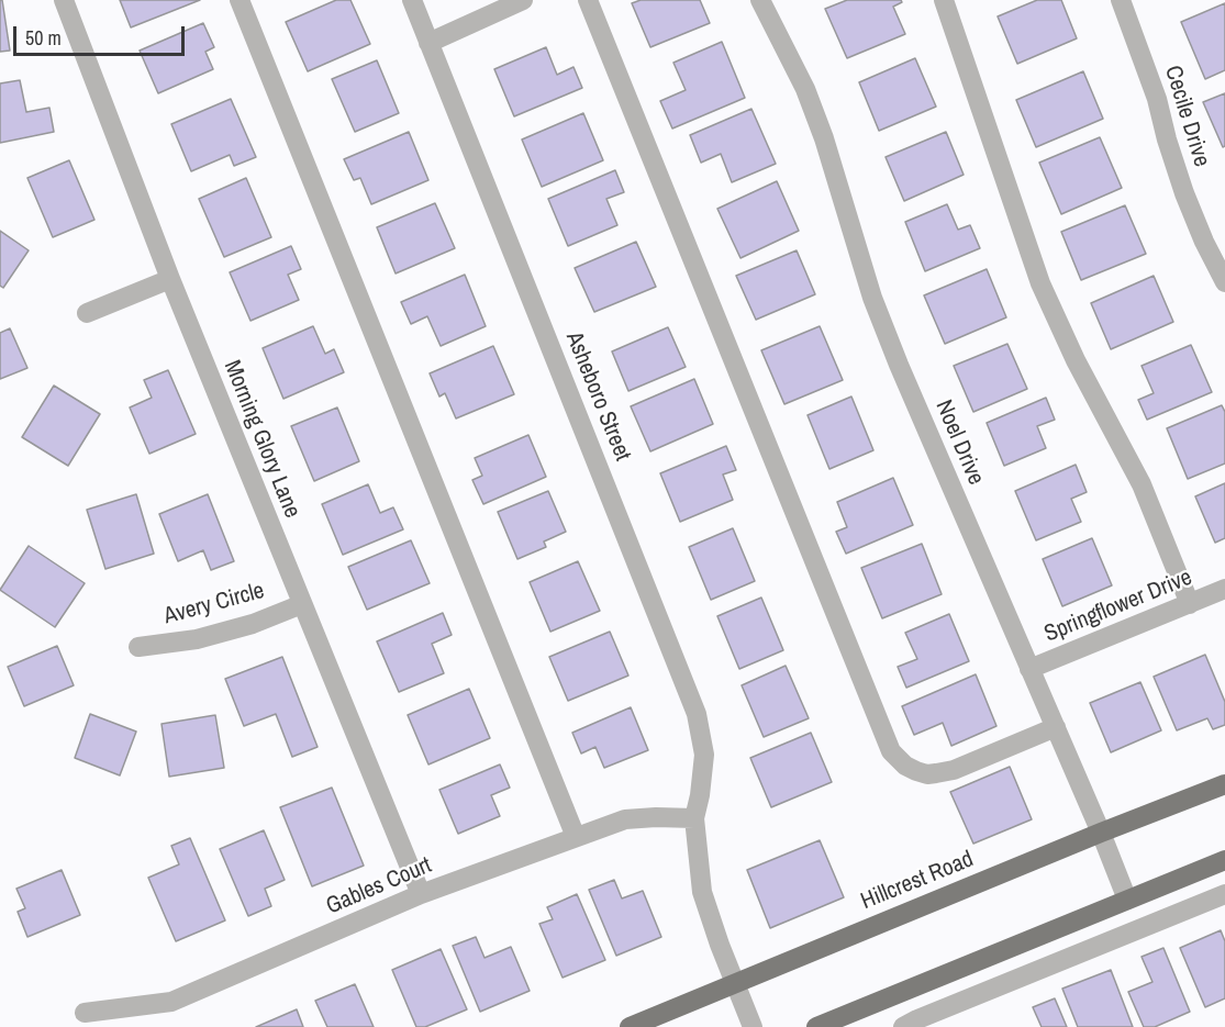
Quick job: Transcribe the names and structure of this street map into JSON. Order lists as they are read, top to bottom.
{
  "streets": {
    "main road": ["Hillcrest Road"],
    "street": [
      "Cecile Drive",
      "Asheboro Street",
      "Morning Glory Lane",
      "Noel Drive",
      "Avery Circle",
      "Springflower Drive",
      "Gables Court"
    ]
  },
  "crossings": [
    ["Asheboro Street", "Hillcrest Road"],
    ["Asheboro Street", "Gables Court"],
    ["Morning Glory Lane", "Avery Circle"],
    ["Morning Glory Lane", "Gables Court"],
    ["Noel Drive", "Springflower Drive"],
    ["Noel Drive", "Hillcrest Road"]
  ],
  "scale_bar": "50 m"
}
